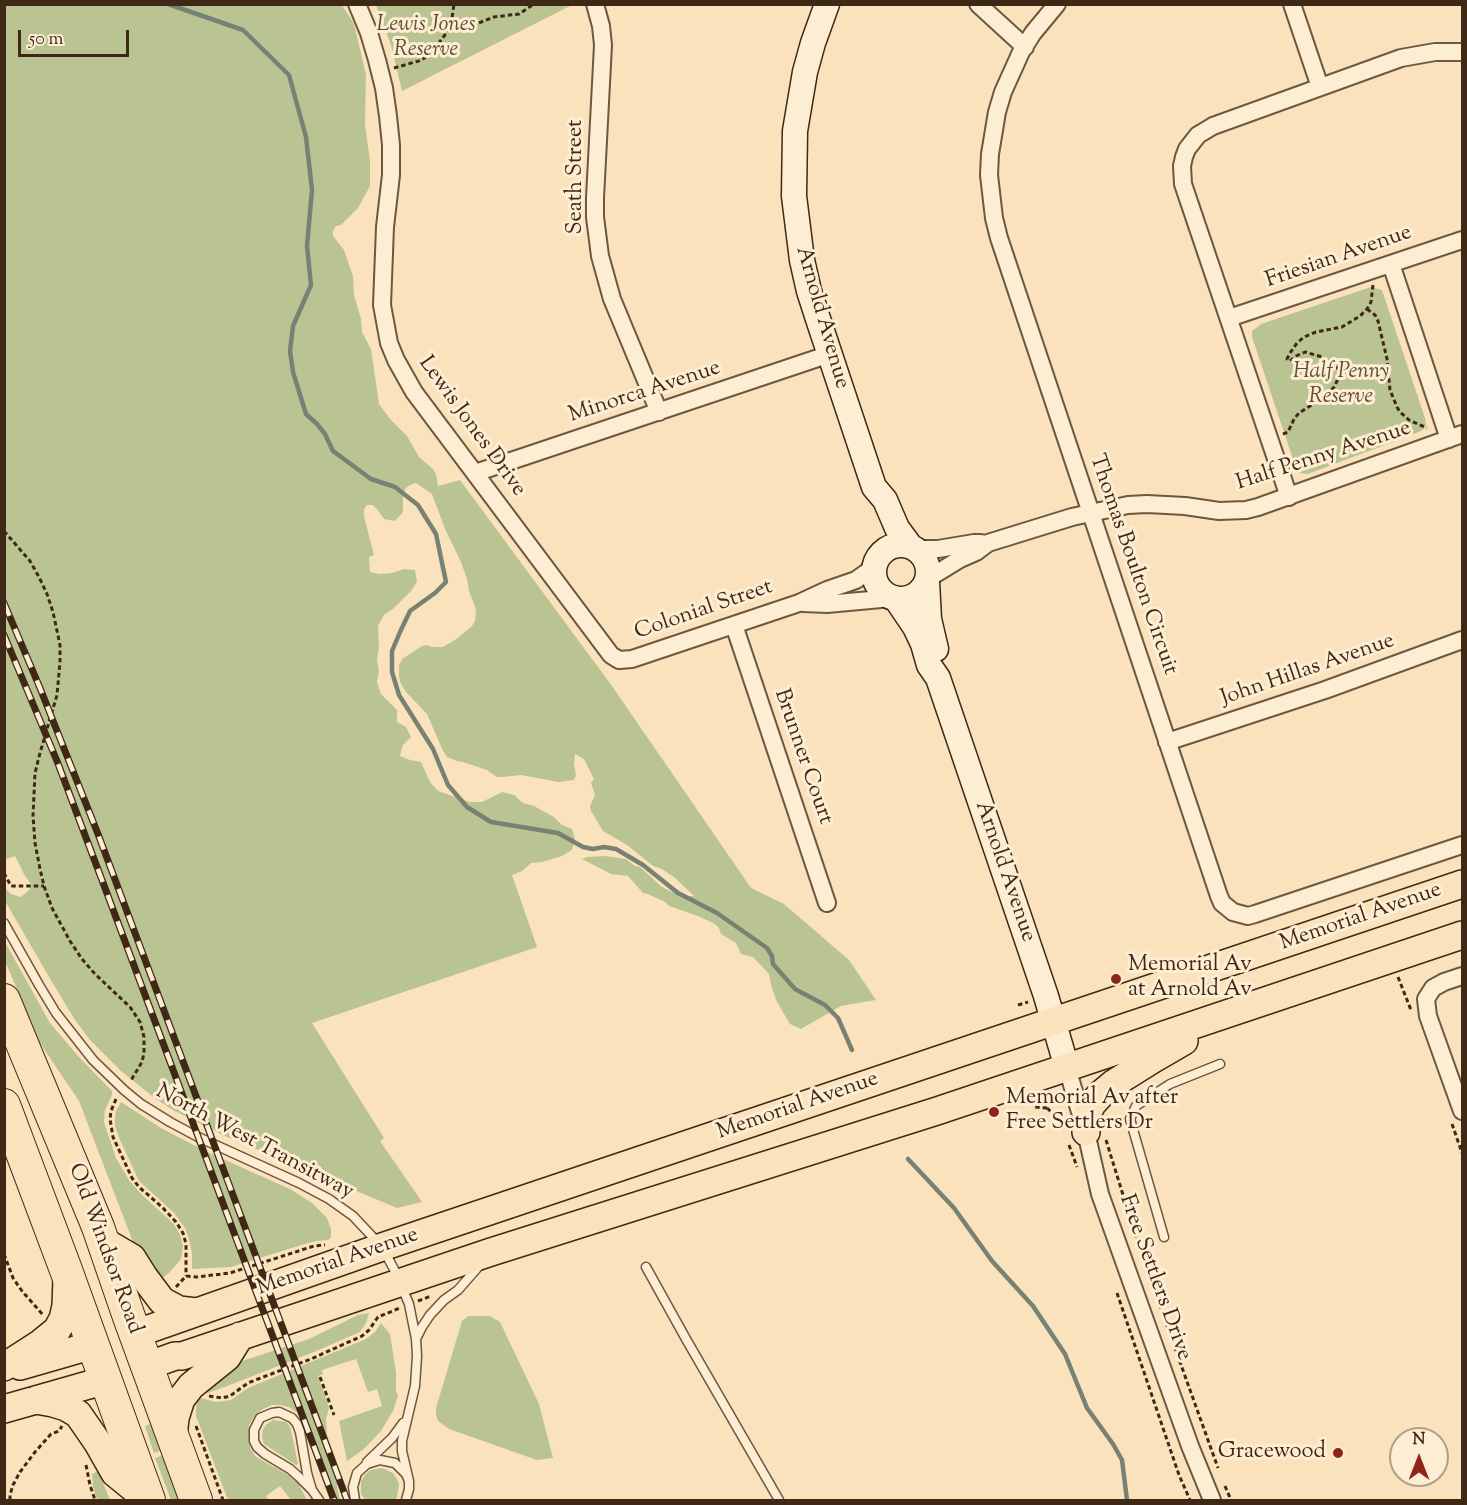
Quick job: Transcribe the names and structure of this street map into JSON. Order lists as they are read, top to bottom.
{
  "streets": {
    "highway": ["Old Windsor Road"],
    "main road": ["Memorial Avenue"],
    "street": [
      "Seath Street",
      "Friesian Avenue",
      "Arnold Avenue",
      "Minorca Avenue",
      "Lewis Jones Drive",
      "Half Penny Avenue",
      "Thomas Boulton Circuit",
      "Colonial Street",
      "John Hillas Avenue",
      "Brunner Court",
      "Free Settlers Drive"
    ],
    "lane": ["North West Transitway"]
  },
  "crossings": [
    ["Seath Street", "Minorca Avenue"],
    ["Arnold Avenue", "Minorca Avenue"],
    ["Arnold Avenue", "Half Penny Avenue"],
    ["Arnold Avenue", "Colonial Street"],
    ["Arnold Avenue", "Memorial Avenue"],
    ["Arnold Avenue", "Free Settlers Drive"],
    ["Minorca Avenue", "Lewis Jones Drive"],
    ["Lewis Jones Drive", "Colonial Street"],
    ["Half Penny Avenue", "Thomas Boulton Circuit"],
    ["Half Penny Avenue", "Colonial Street"],
    ["Thomas Boulton Circuit", "John Hillas Avenue"],
    ["Colonial Street", "Brunner Court"],
    ["Memorial Avenue", "North West Transitway"],
    ["Memorial Avenue", "Old Windsor Road"],
    ["Memorial Avenue", "Free Settlers Drive"]
  ],
  "parks": ["Lewis Jones Reserve", "Half Penny Reserve"],
  "places": ["Memorial Av at Arnold Av", "Memorial Av after Free Settlers Dr", "Gracewood"],
  "scale_bar": "50 m",
  "north": "top"
}
